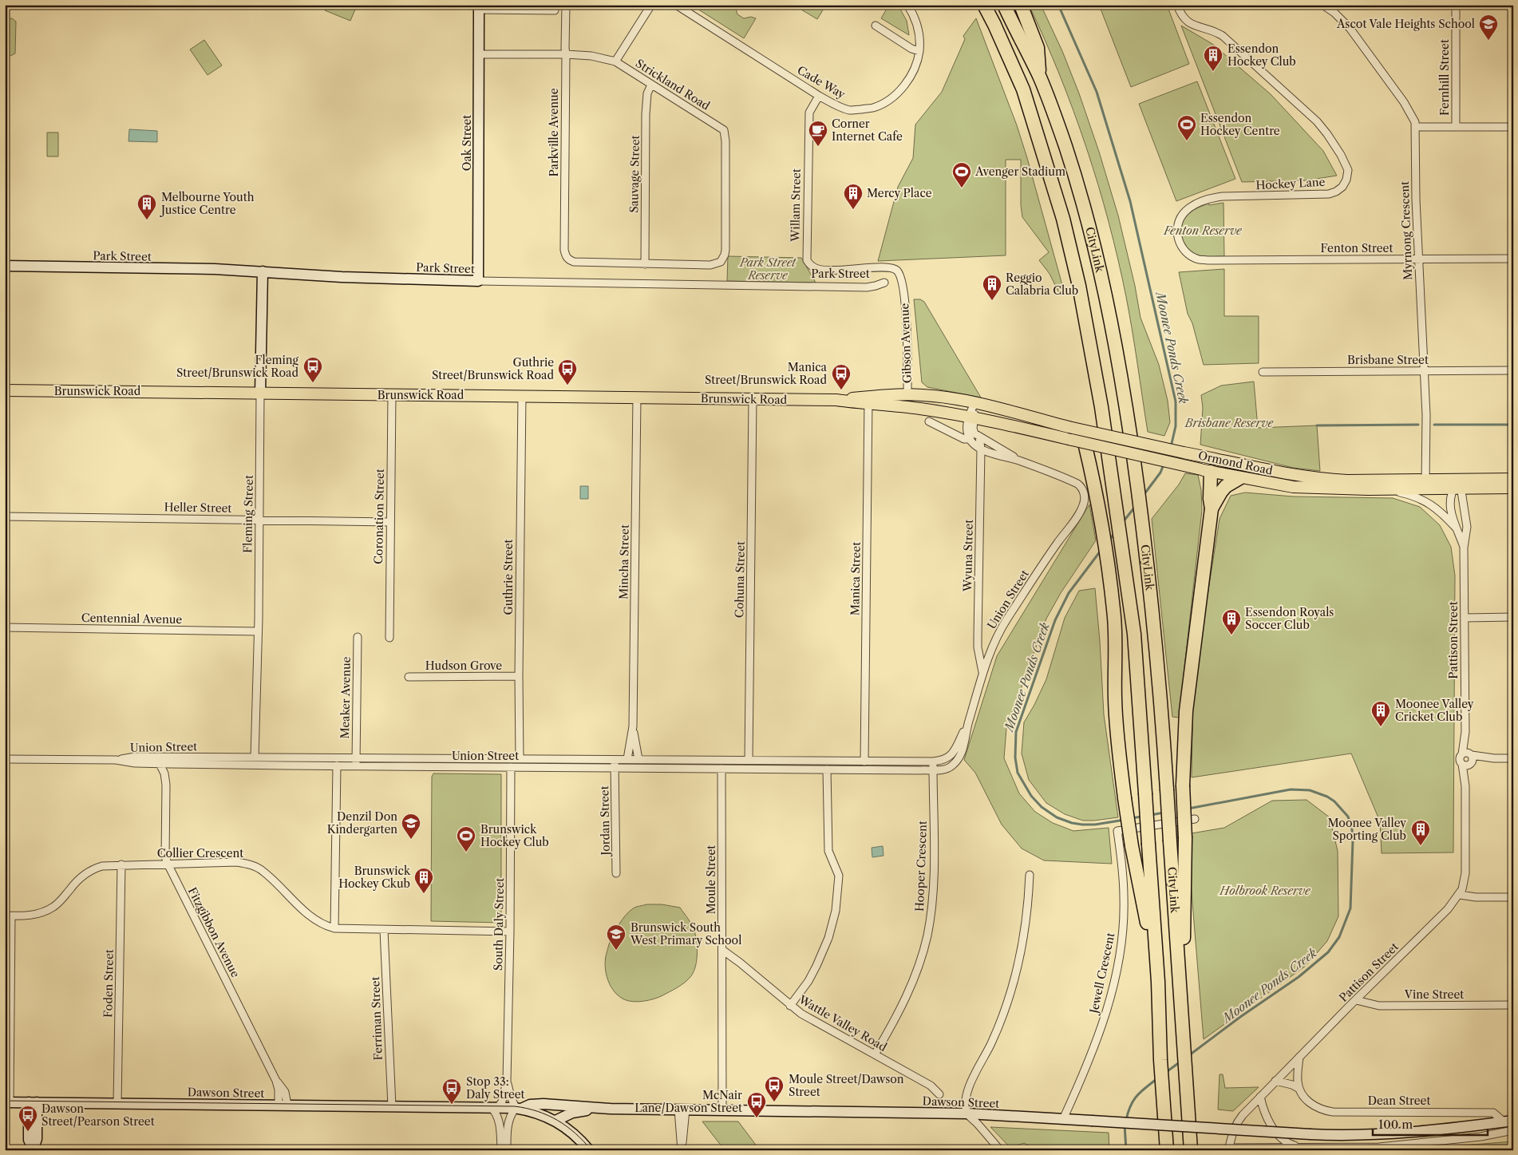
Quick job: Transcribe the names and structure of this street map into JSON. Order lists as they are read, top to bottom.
{
  "streets": {
    "highway": ["CityLink"],
    "main road": ["Gibson Avenue", "Brunswick Road", "Ormond Road"],
    "street": [
      "Fernhill Street",
      "Cade Way",
      "Strickland Road",
      "Parkville Avenue",
      "Oak Street",
      "Sauvage Street",
      "Hockey Lane",
      "Willam Street",
      "Myrnong Crescent",
      "Fenton Street",
      "Park Street",
      "Brisbane Street",
      "Heller Street",
      "Fleming Street",
      "Coronation Street",
      "Wyuna Street",
      "Mincha Street",
      "Guthrie Street",
      "Manica Street",
      "Cohuna Street",
      "Union Street",
      "Centennial Avenue",
      "Pattison Street",
      "Hudson Grove",
      "Meaker Avenue",
      "Jordan Street",
      "Collier Crescent",
      "Hooper Crescent",
      "Moule Street",
      "South Daly Street",
      "Fitzgibbon Avenue",
      "Jewell Crescent",
      "Foden Street",
      "Vine Street",
      "Ferriman Street",
      "Wattle Valley Road",
      "Dawson Street",
      "Dean Street"
    ]
  },
  "crossings": [
    ["Cade Way", "Willam Street"],
    ["Strickland Road", "Parkville Avenue"],
    ["Strickland Road", "Oak Street"],
    ["Strickland Road", "Sauvage Street"],
    ["Parkville Avenue", "Sauvage Street"],
    ["Oak Street", "Park Street"],
    ["Hockey Lane", "Fenton Street"],
    ["Willam Street", "Gibson Avenue"],
    ["Myrnong Crescent", "Fenton Street"],
    ["Myrnong Crescent", "Brisbane Street"],
    ["Myrnong Crescent", "Ormond Road"],
    ["Park Street", "Fleming Street"],
    ["Gibson Avenue", "Brunswick Road"],
    ["Brunswick Road", "Ormond Road"],
    ["Brunswick Road", "Fleming Street"],
    ["Brunswick Road", "Coronation Street"],
    ["Brunswick Road", "Mincha Street"],
    ["Brunswick Road", "Guthrie Street"],
    ["Brunswick Road", "Manica Street"],
    ["Brunswick Road", "Cohuna Street"],
    ["Ormond Road", "Pattison Street"],
    ["Heller Street", "Fleming Street"],
    ["Heller Street", "Coronation Street"],
    ["Fleming Street", "Union Street"],
    ["Fleming Street", "Centennial Avenue"],
    ["Wyuna Street", "Union Street"],
    ["Mincha Street", "Union Street"],
    ["Guthrie Street", "Union Street"],
    ["Guthrie Street", "Hudson Grove"],
    ["Manica Street", "Union Street"],
    ["Cohuna Street", "Union Street"],
    ["Union Street", "Meaker Avenue"],
    ["Union Street", "Jordan Street"],
    ["Union Street", "Hooper Crescent"],
    ["Union Street", "Moule Street"],
    ["Union Street", "South Daly Street"],
    ["Union Street", "Fitzgibbon Avenue"],
    ["Pattison Street", "Vine Street"],
    ["Collier Crescent", "South Daly Street"],
    ["Collier Crescent", "Fitzgibbon Avenue"],
    ["Collier Crescent", "Foden Street"],
    ["Collier Crescent", "Ferriman Street"],
    ["Hooper Crescent", "Wattle Valley Road"],
    ["Moule Street", "Wattle Valley Road"],
    ["Moule Street", "Dawson Street"],
    ["South Daly Street", "Dawson Street"],
    ["Fitzgibbon Avenue", "Dawson Street"],
    ["Jewell Crescent", "Dawson Street"],
    ["Foden Street", "Dawson Street"],
    ["Ferriman Street", "Dawson Street"],
    ["Dawson Street", "Dean Street"]
  ],
  "water": ["Moonee Ponds Creek"],
  "parks": [
    "Fenton Reserve",
    "Park Street Reserve",
    "Brisbane Reserve",
    "Holbrook Reserve"
  ],
  "places": {
    "school or university": ["Ascot Vale Heights School", "Denzil Don Kindergarten", "Brunswick South West Primary School"],
    "building": [
      "Essendon Hockey Club",
      "Mercy Place",
      "Melbourne Youth Justice Centre",
      "Reggio Calabria Club",
      "Essendon Royals Soccer Club",
      "Moonee Valley Cricket Club",
      "Moonee Valley Sporting Club",
      "Brunswick Hockey Ckub"
    ],
    "sports": ["Essendon Hockey Centre", "Avenger Stadium", "Brunswick Hockey Club"],
    "cafe": ["Corner Internet Cafe"],
    "bus stop": [
      "Fleming Street/Brunswick Road",
      "Guthrie Street/Brunswick Road",
      "Manica Street/Brunswick Road",
      "Moule Street/Dawson Street",
      "Stop 33: Daly Street",
      "McNair Lane/Dawson Street",
      "Dawson Street/Pearson Street"
    ]
  },
  "scale_bar": "100 m"
}
